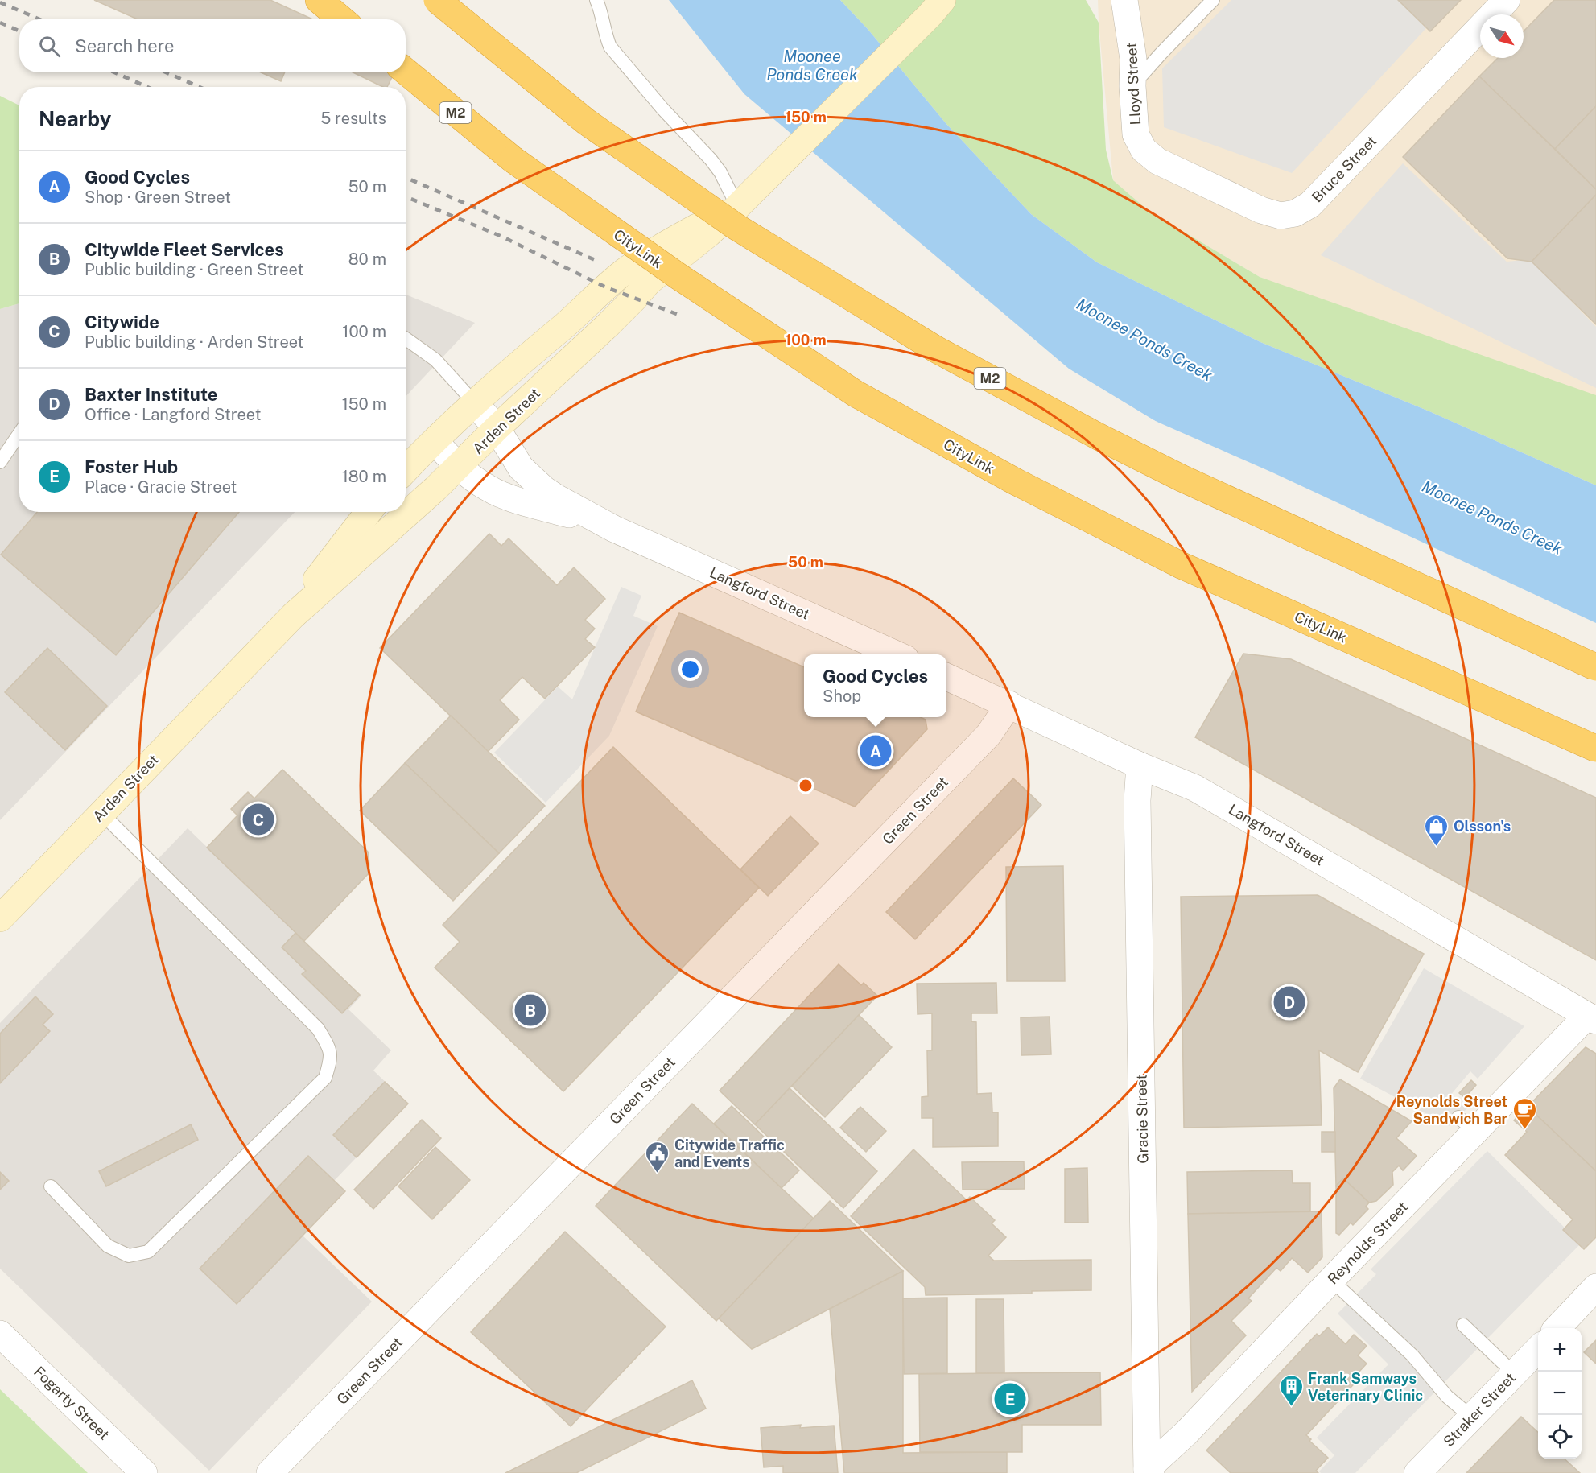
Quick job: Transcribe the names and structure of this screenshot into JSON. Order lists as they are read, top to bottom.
{
  "streets": {
    "highway": ["M2", "CityLink"],
    "street": [
      "Lloyd Street",
      "Bruce Street",
      "Arden Street",
      "Langford Street",
      "Green Street",
      "Gracie Street",
      "Reynolds Street",
      "Fogarty Street",
      "Straker Street"
    ]
  },
  "crossings": [
    ["Lloyd Street", "Bruce Street"],
    ["Arden Street", "Langford Street"],
    ["Langford Street", "Green Street"],
    ["Langford Street", "Gracie Street"],
    ["Langford Street", "Reynolds Street"],
    ["Gracie Street", "Reynolds Street"]
  ],
  "water": ["Moonee Ponds Creek"],
  "places": {
    "shop": ["Olsson's"],
    "cafe": ["Reynolds Street Sandwich Bar"],
    "public building": ["Citywide Traffic and Events"],
    "building": ["Frank Samways Veterinary Clinic"]
  },
  "north": "bottom right",
  "page": {
    "search": "Search here",
    "heading": ["Nearby", "5 results"],
    "list": [
      {
        "mark": "A",
        "name": "Good Cycles",
        "note": "Shop · Green Street",
        "value": "50 m"
      },
      {
        "mark": "B",
        "name": "Citywide Fleet Services",
        "note": "Public building · Green Street",
        "value": "80 m"
      },
      {
        "mark": "C",
        "name": "Citywide",
        "note": "Public building · Arden Street",
        "value": "100 m"
      },
      {
        "mark": "D",
        "name": "Baxter Institute",
        "note": "Office · Langford Street",
        "value": "150 m"
      },
      {
        "mark": "E",
        "name": "Foster Hub",
        "note": "Place · Gracie Street",
        "value": "180 m"
      }
    ],
    "popup": ["Good Cycles", "Shop"],
    "pins": [
      "A",
      "C",
      "D",
      "B",
      "E"
    ],
    "map_buttons": ["+", "−"]
  },
  "rings": ["150 m", "100 m", "50 m"]
}
